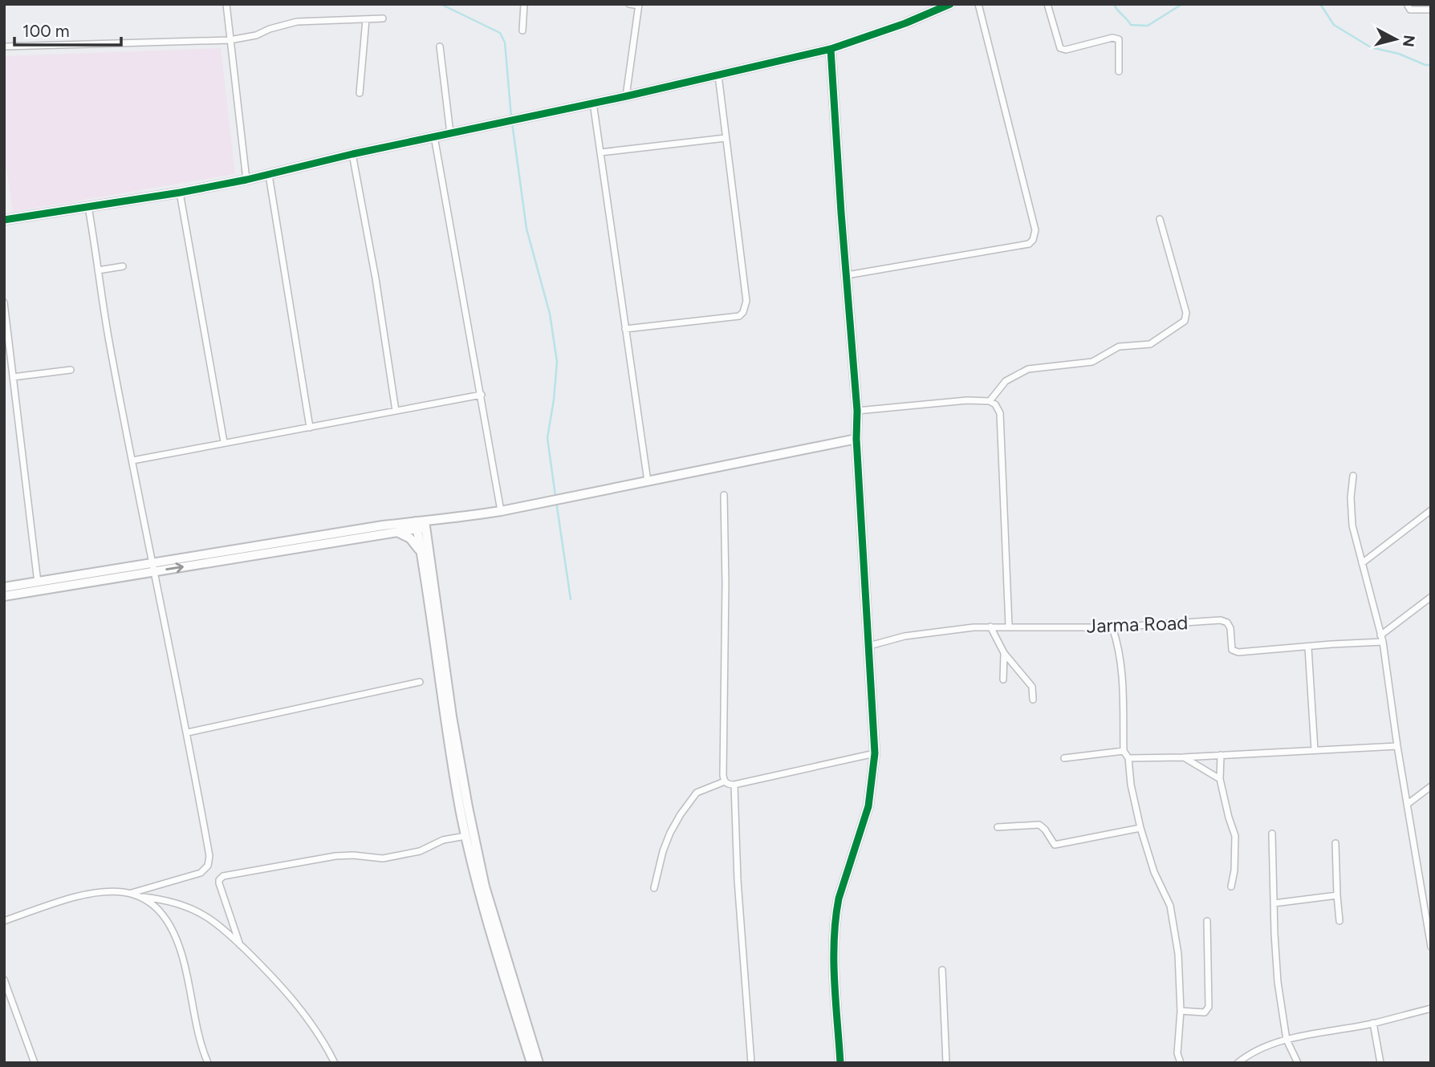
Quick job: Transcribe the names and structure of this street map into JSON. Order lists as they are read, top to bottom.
{
  "streets": {
    "street": ["Jarma Road"]
  },
  "scale_bar": "100 m",
  "north": "right"
}
